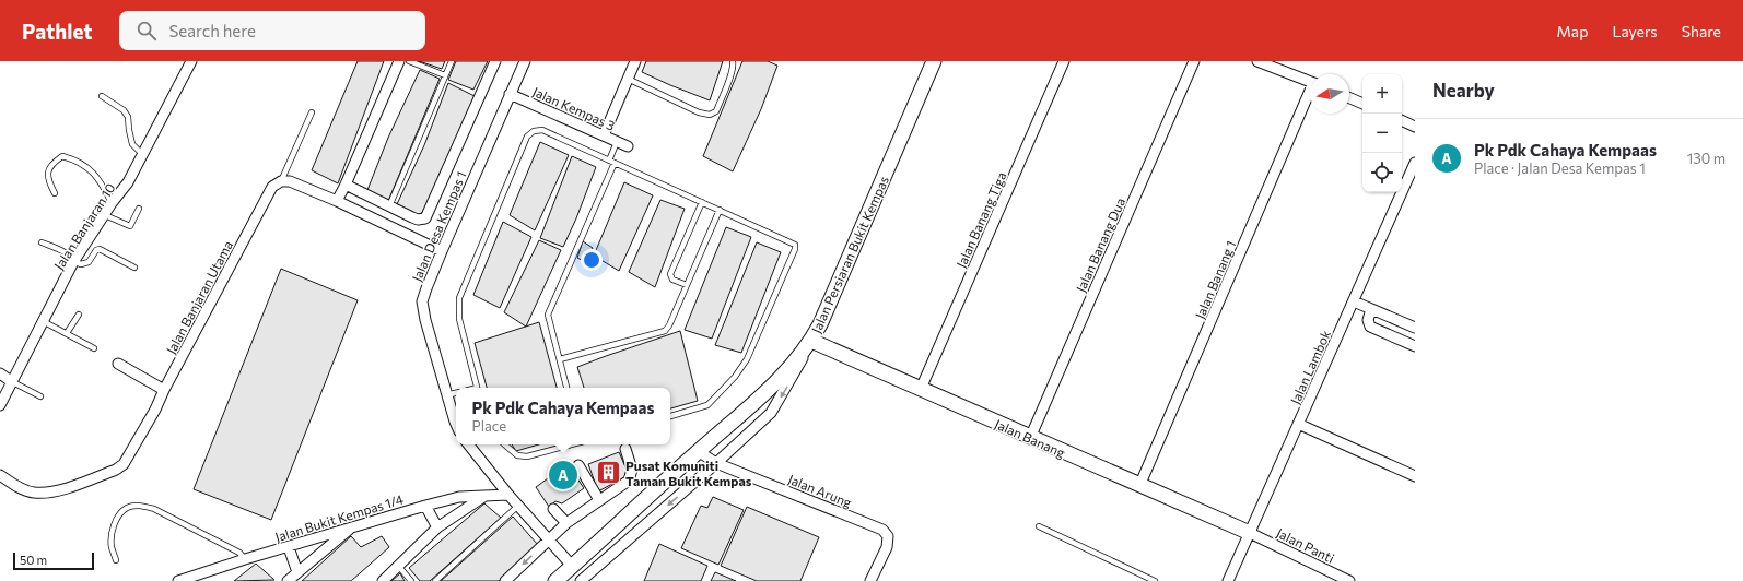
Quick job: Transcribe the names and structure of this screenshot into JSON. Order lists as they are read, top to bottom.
{
  "streets": {
    "street": [
      "Jalan Kempas 3",
      "Jalan Banang Tiga",
      "Jalan Banjaran 10",
      "Jalan Desa Kempas 1",
      "Jalan Banang Dua",
      "Jalan Persiaran Bukit Kempas",
      "Jalan Banang 1",
      "Jalan Banjaran Utama",
      "Jalan Lambok",
      "Jalan Banang",
      "Jalan Arung",
      "Jalan Bukit Kempas 1/4",
      "Jalan Panti"
    ]
  },
  "crossings": [
    ["Jalan Kempas 3", "Jalan Desa Kempas 1"],
    ["Jalan Banang Tiga", "Jalan Banang"],
    ["Jalan Banang Dua", "Jalan Banang"],
    ["Jalan Persiaran Bukit Kempas", "Jalan Banang"],
    ["Jalan Persiaran Bukit Kempas", "Jalan Arung"],
    ["Jalan Banang 1", "Jalan Banang"],
    ["Jalan Lambok", "Jalan Banang"],
    ["Jalan Lambok", "Jalan Panti"],
    ["Jalan Banang", "Jalan Panti"]
  ],
  "places": {
    "building": ["Pusat Komuniti Taman Bukit Kempas"]
  },
  "scale_bar": "50 m",
  "north": "left",
  "page": {
    "header": "Pathlet",
    "search": "Search here",
    "nav": ["Map", "Layers", "Share"],
    "heading": "Nearby",
    "map_buttons": ["+", "−"],
    "list": [
      {
        "mark": "A",
        "name": "Pk Pdk Cahaya Kempaas",
        "note": "Place · Jalan Desa Kempas 1",
        "value": "130 m"
      }
    ],
    "popup": ["Pk Pdk Cahaya Kempaas", "Place"],
    "pins": "A",
    "scale": "50 m"
  }
}
